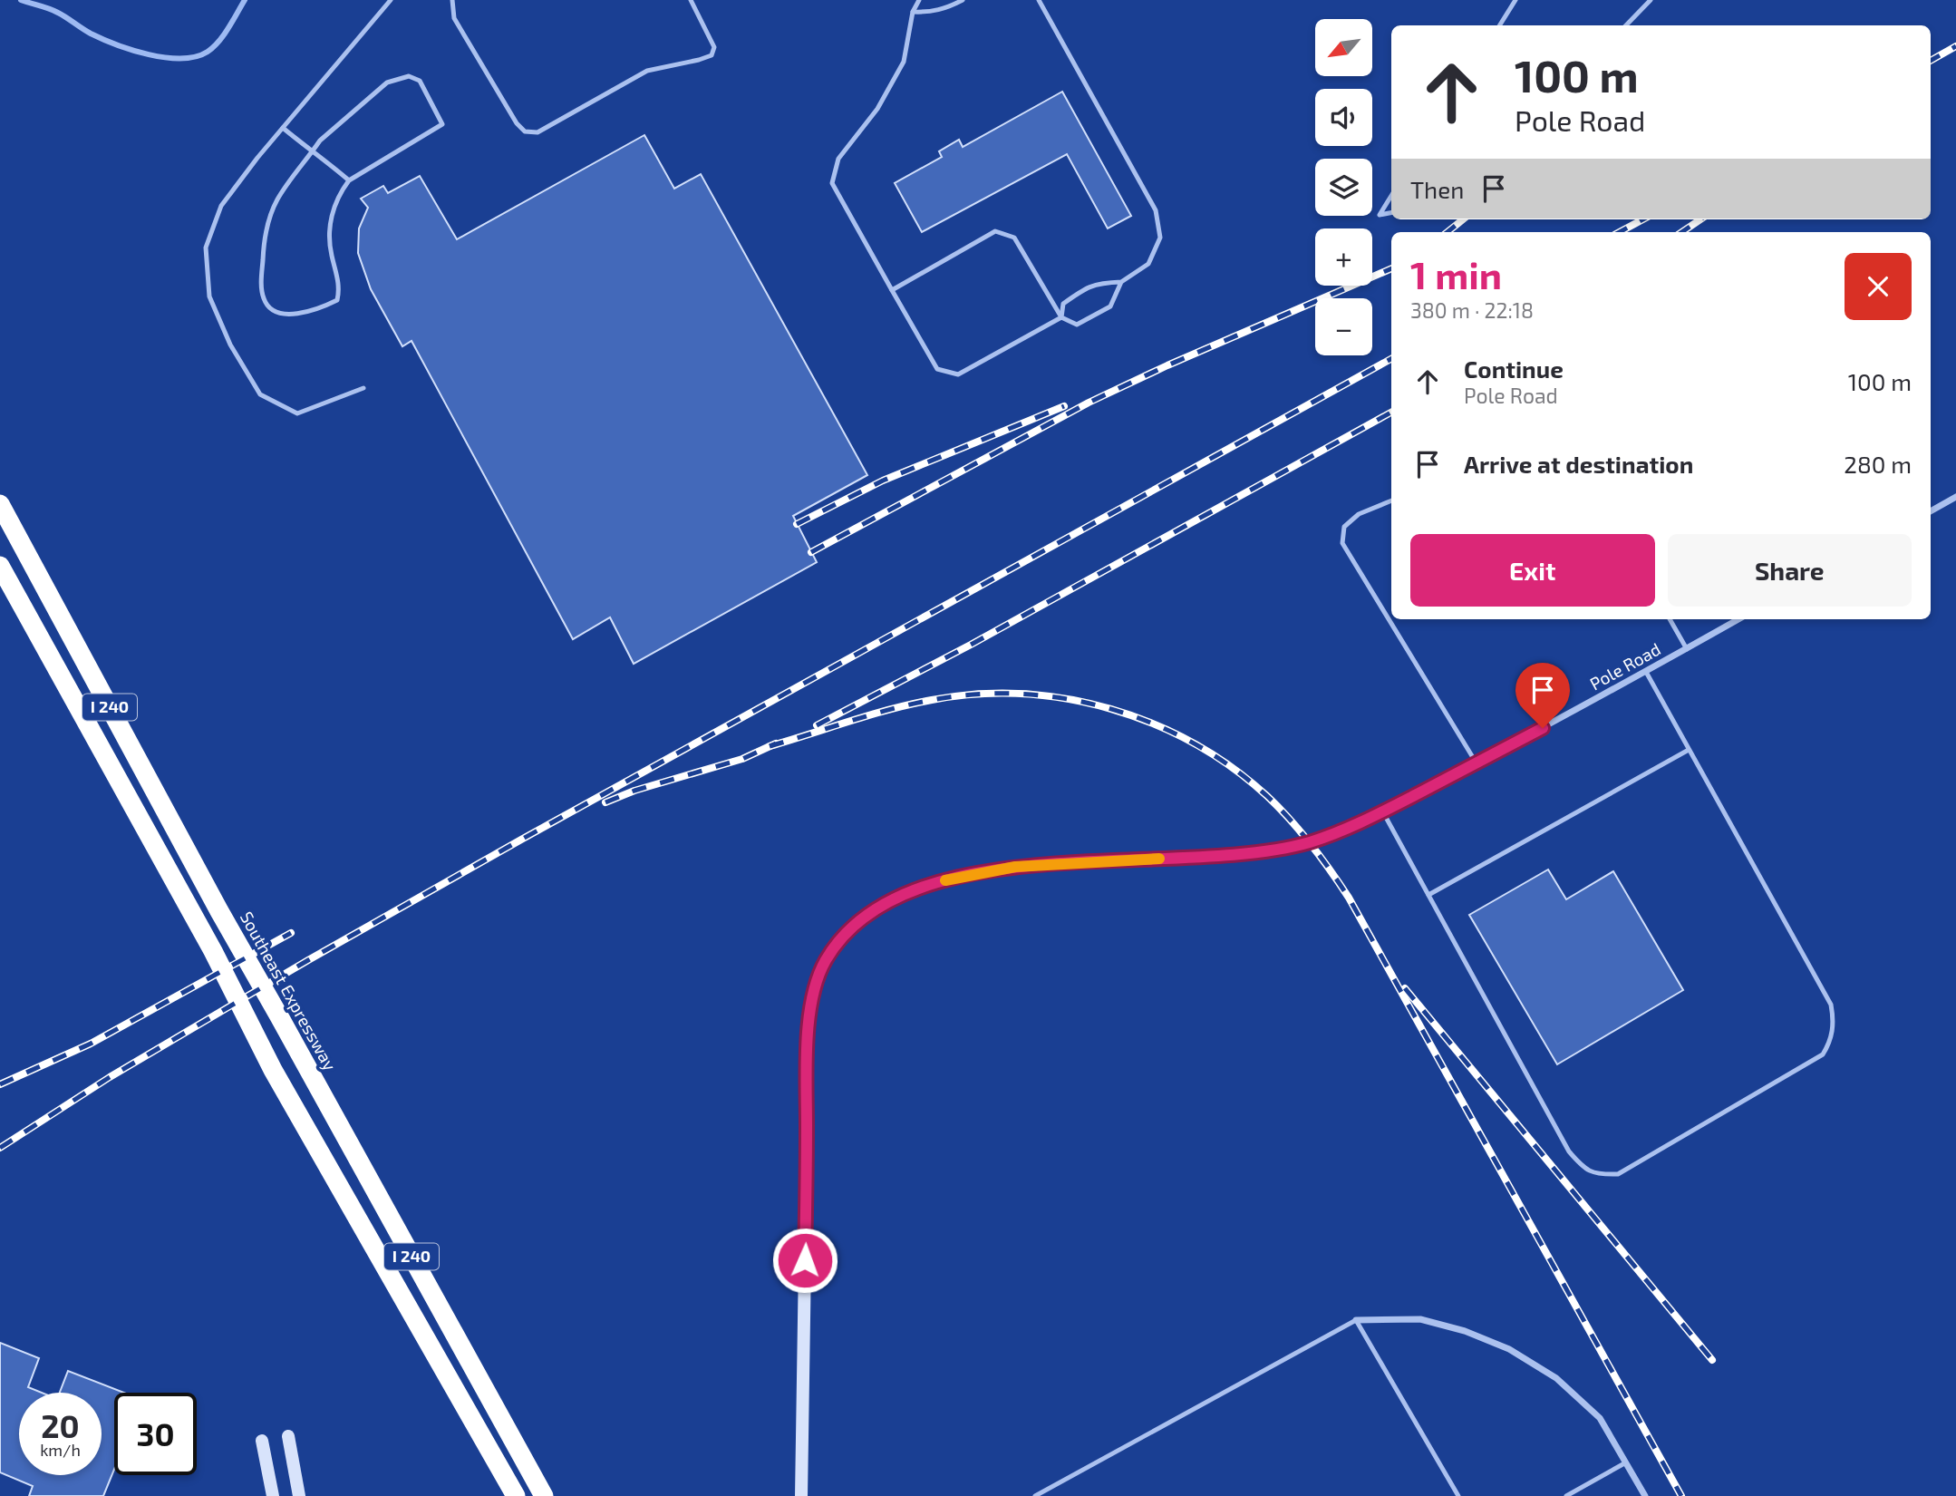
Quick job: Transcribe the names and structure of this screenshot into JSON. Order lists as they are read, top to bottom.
{
  "streets": {
    "highway": ["I 240", "Southeast Expressway"],
    "street": ["Pole Road"]
  },
  "north": "bottom left",
  "page": {
    "map_buttons": ["+", "−"],
    "turn": ["100 m", "Pole Road"],
    "then": "Then",
    "heading": ["1 min", "380 m · 22:18"],
    "list": [
      {
        "name": "Continue",
        "note": "Pole Road",
        "value": "100 m"
      },
      {
        "name": "Arrive at destination",
        "value": "280 m"
      }
    ],
    "buttons": ["Exit", "Share"],
    "speed": "20 km/h",
    "limit": "30"
  }
}
